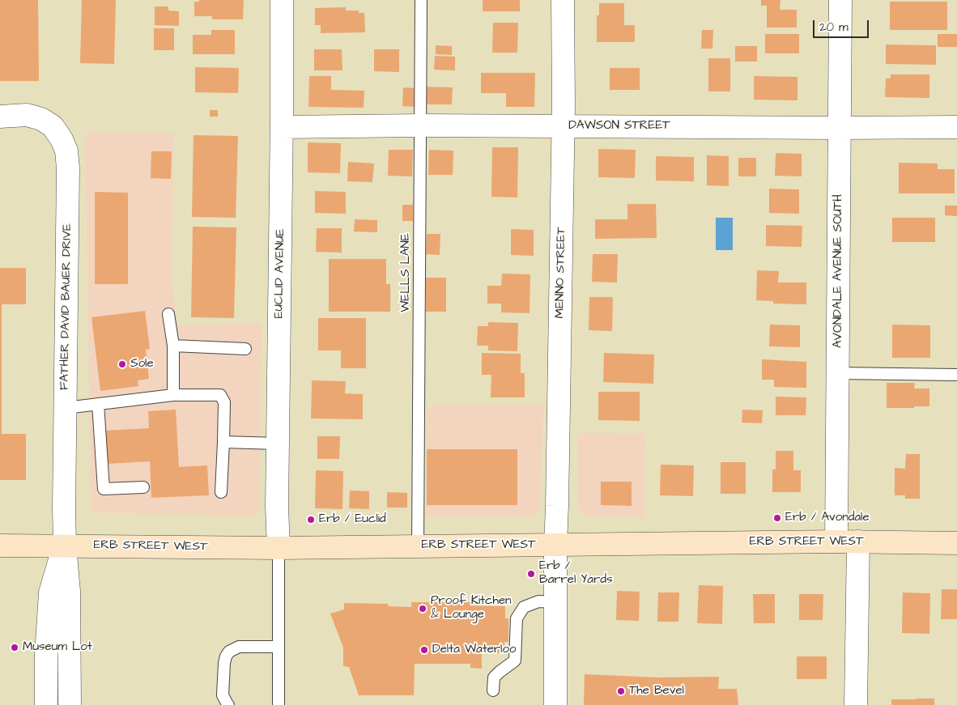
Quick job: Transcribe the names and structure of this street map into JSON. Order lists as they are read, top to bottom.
{
  "streets": {
    "main road": ["ERB STREET WEST"],
    "street": [
      "DAWSON STREET",
      "AVONDALE AVENUE SOUTH",
      "MENNO STREET",
      "EUCLID AVENUE",
      "FATHER DAVID BAUER DRIVE"
    ],
    "lane": ["WELLS LANE"]
  },
  "crossings": [
    ["DAWSON STREET", "AVONDALE AVENUE SOUTH"],
    ["DAWSON STREET", "WELLS LANE"],
    ["DAWSON STREET", "MENNO STREET"],
    ["DAWSON STREET", "EUCLID AVENUE"],
    ["AVONDALE AVENUE SOUTH", "ERB STREET WEST"],
    ["WELLS LANE", "ERB STREET WEST"],
    ["MENNO STREET", "ERB STREET WEST"],
    ["EUCLID AVENUE", "ERB STREET WEST"],
    ["FATHER DAVID BAUER DRIVE", "ERB STREET WEST"]
  ],
  "places": [
    "Sole",
    "Erb / Avondale",
    "Erb / Euclid",
    "Erb / Barrel Yards",
    "Proof Kitchen & Lounge",
    "Museum Lot",
    "Delta Waterloo",
    "The Bevel"
  ],
  "scale_bar": "20 m"
}
